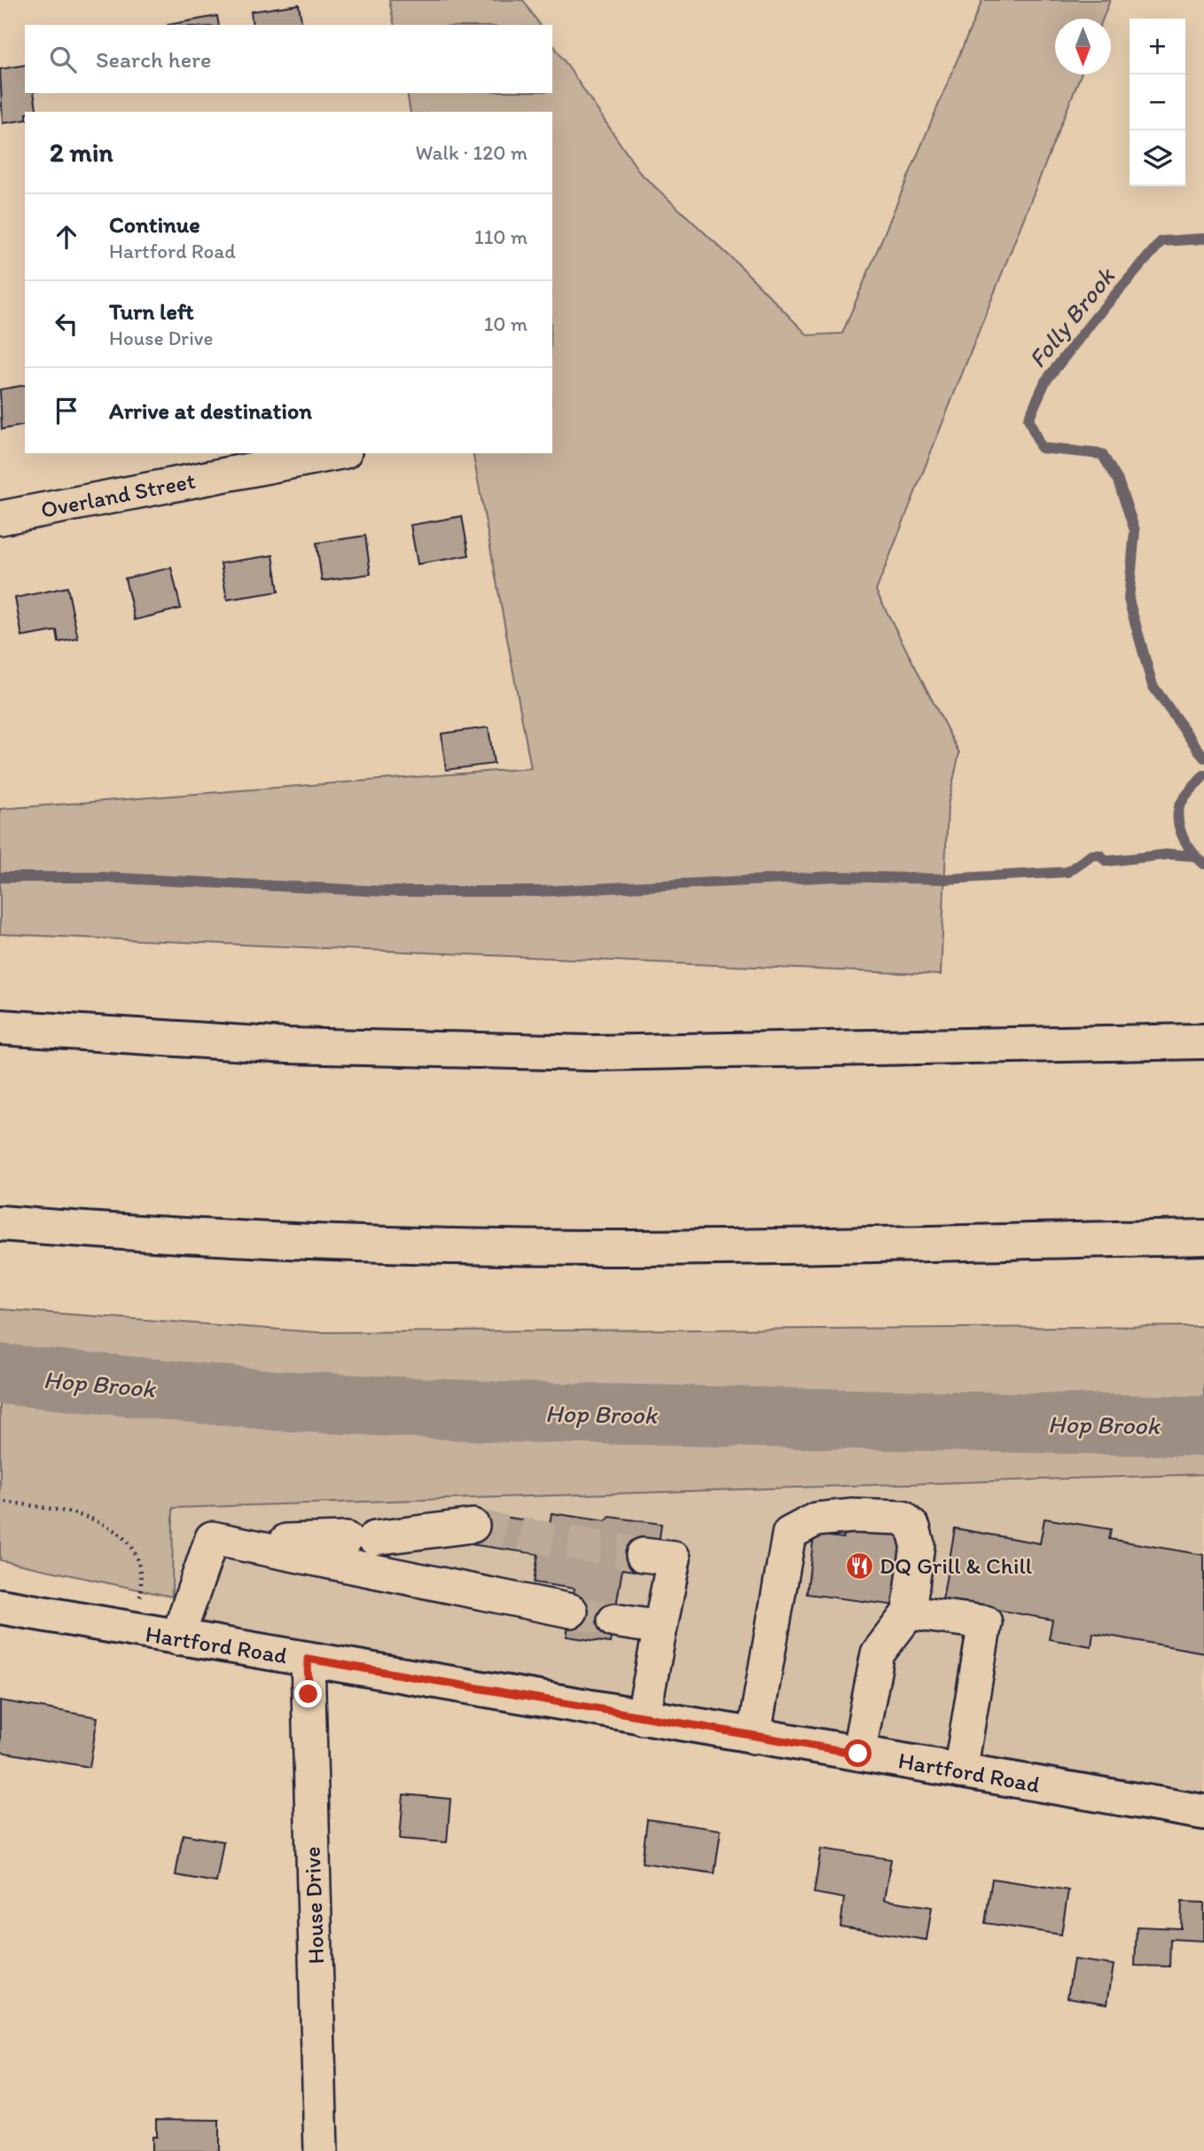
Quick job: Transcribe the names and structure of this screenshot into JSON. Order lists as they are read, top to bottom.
{
  "streets": {
    "main road": ["Hartford Road"],
    "street": ["Overland Street", "House Drive"]
  },
  "crossings": [
    ["Hartford Road", "House Drive"]
  ],
  "water": ["Folly Brook", "Hop Brook"],
  "places": {
    "restaurant": ["DQ Grill & Chill"]
  },
  "north": "bottom",
  "page": {
    "map_buttons": ["+", "−"],
    "search": "Search here",
    "heading": ["2 min", "Walk · 120 m"],
    "list": [
      ["Continue", "Hartford Road", "110 m"],
      ["Turn left", "House Drive", "10 m"],
      "Arrive at destination"
    ]
  }
}
